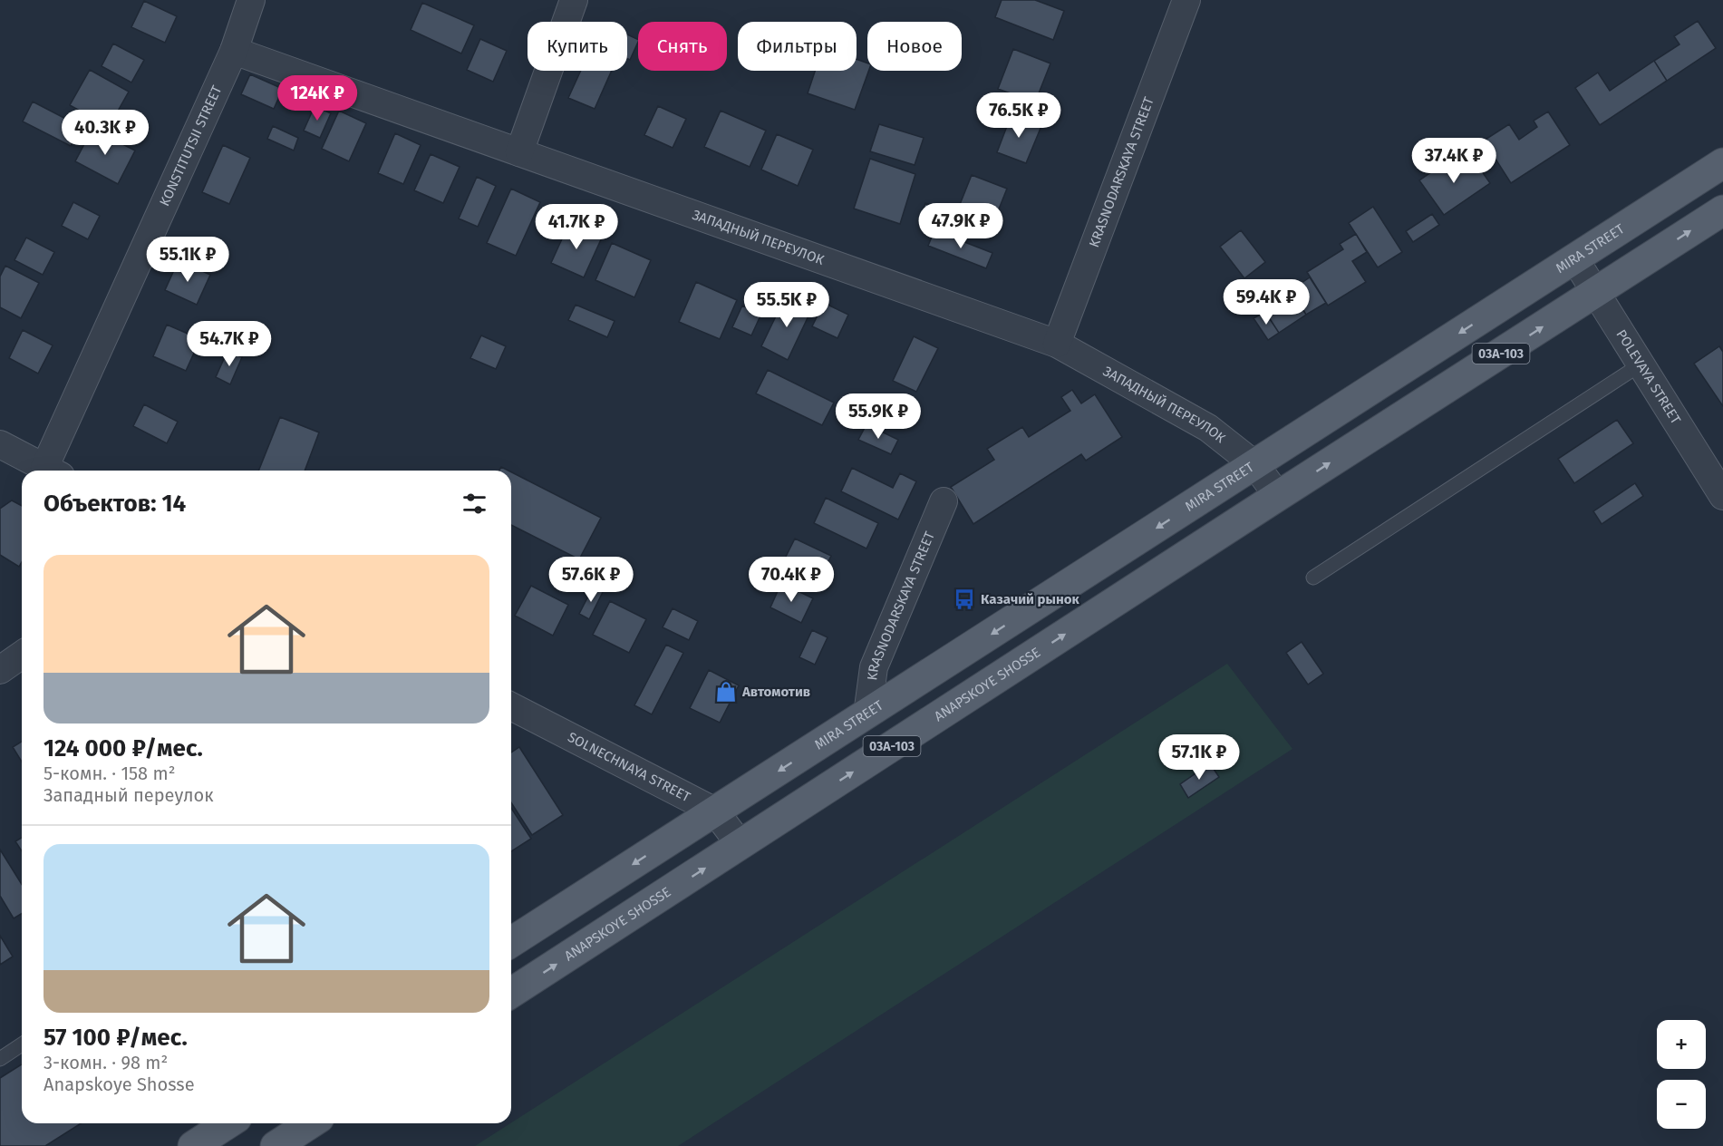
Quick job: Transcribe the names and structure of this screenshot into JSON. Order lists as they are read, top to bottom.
{
  "streets": {
    "main road": ["MIRA STREET", "03А-103", "ANAPSKOYE SHOSSE"],
    "street": [
      "KONSTITUTSII STREET",
      "KRASNODARSKAYA STREET",
      "ЗАПАДНЫЙ ПЕРЕУЛОК",
      "POLEVAYA STREET",
      "SOLNECHNAYA STREET"
    ]
  },
  "crossings": [
    ["KONSTITUTSII STREET", "ЗАПАДНЫЙ ПЕРЕУЛОК"],
    ["KRASNODARSKAYA STREET", "ЗАПАДНЫЙ ПЕРЕУЛОК"],
    ["KRASNODARSKAYA STREET", "MIRA STREET"],
    ["ЗАПАДНЫЙ ПЕРЕУЛОК", "MIRA STREET"],
    ["ЗАПАДНЫЙ ПЕРЕУЛОК", "03А-103"],
    ["ЗАПАДНЫЙ ПЕРЕУЛОК", "ANAPSKOYE SHOSSE"],
    ["MIRA STREET", "03А-103"],
    ["MIRA STREET", "POLEVAYA STREET"],
    ["MIRA STREET", "SOLNECHNAYA STREET"],
    ["03А-103", "POLEVAYA STREET"],
    ["03А-103", "ANAPSKOYE SHOSSE"],
    ["03А-103", "SOLNECHNAYA STREET"],
    ["ANAPSKOYE SHOSSE", "SOLNECHNAYA STREET"]
  ],
  "one_way": ["ANAPSKOYE SHOSSE"],
  "places": {
    "bus stop": ["Казачий рынок"],
    "shop": ["Автомотив"]
  },
  "page": {
    "chip": [
      "Купить",
      "Снять",
      "Фильтры",
      "Новое"
    ],
    "price": [
      "124K ₽",
      "76.5K ₽",
      "40.3K ₽",
      "37.4K ₽",
      "47.9K ₽",
      "41.7K ₽",
      "55.1K ₽",
      "59.4K ₽",
      "55.5K ₽",
      "54.7K ₽",
      "55.9K ₽",
      "57.6K ₽",
      "70.4K ₽",
      "57.1K ₽"
    ],
    "heading": "Объектов: 14",
    "list": [
      {
        "name": "124 000 ₽/мес.",
        "note": "5-комн. · 158 m² · Западный переулок"
      },
      {
        "name": "57 100 ₽/мес.",
        "note": "3-комн. · 98 m² · Anapskoye Shosse"
      }
    ],
    "map_buttons": ["+", "−"]
  }
}
